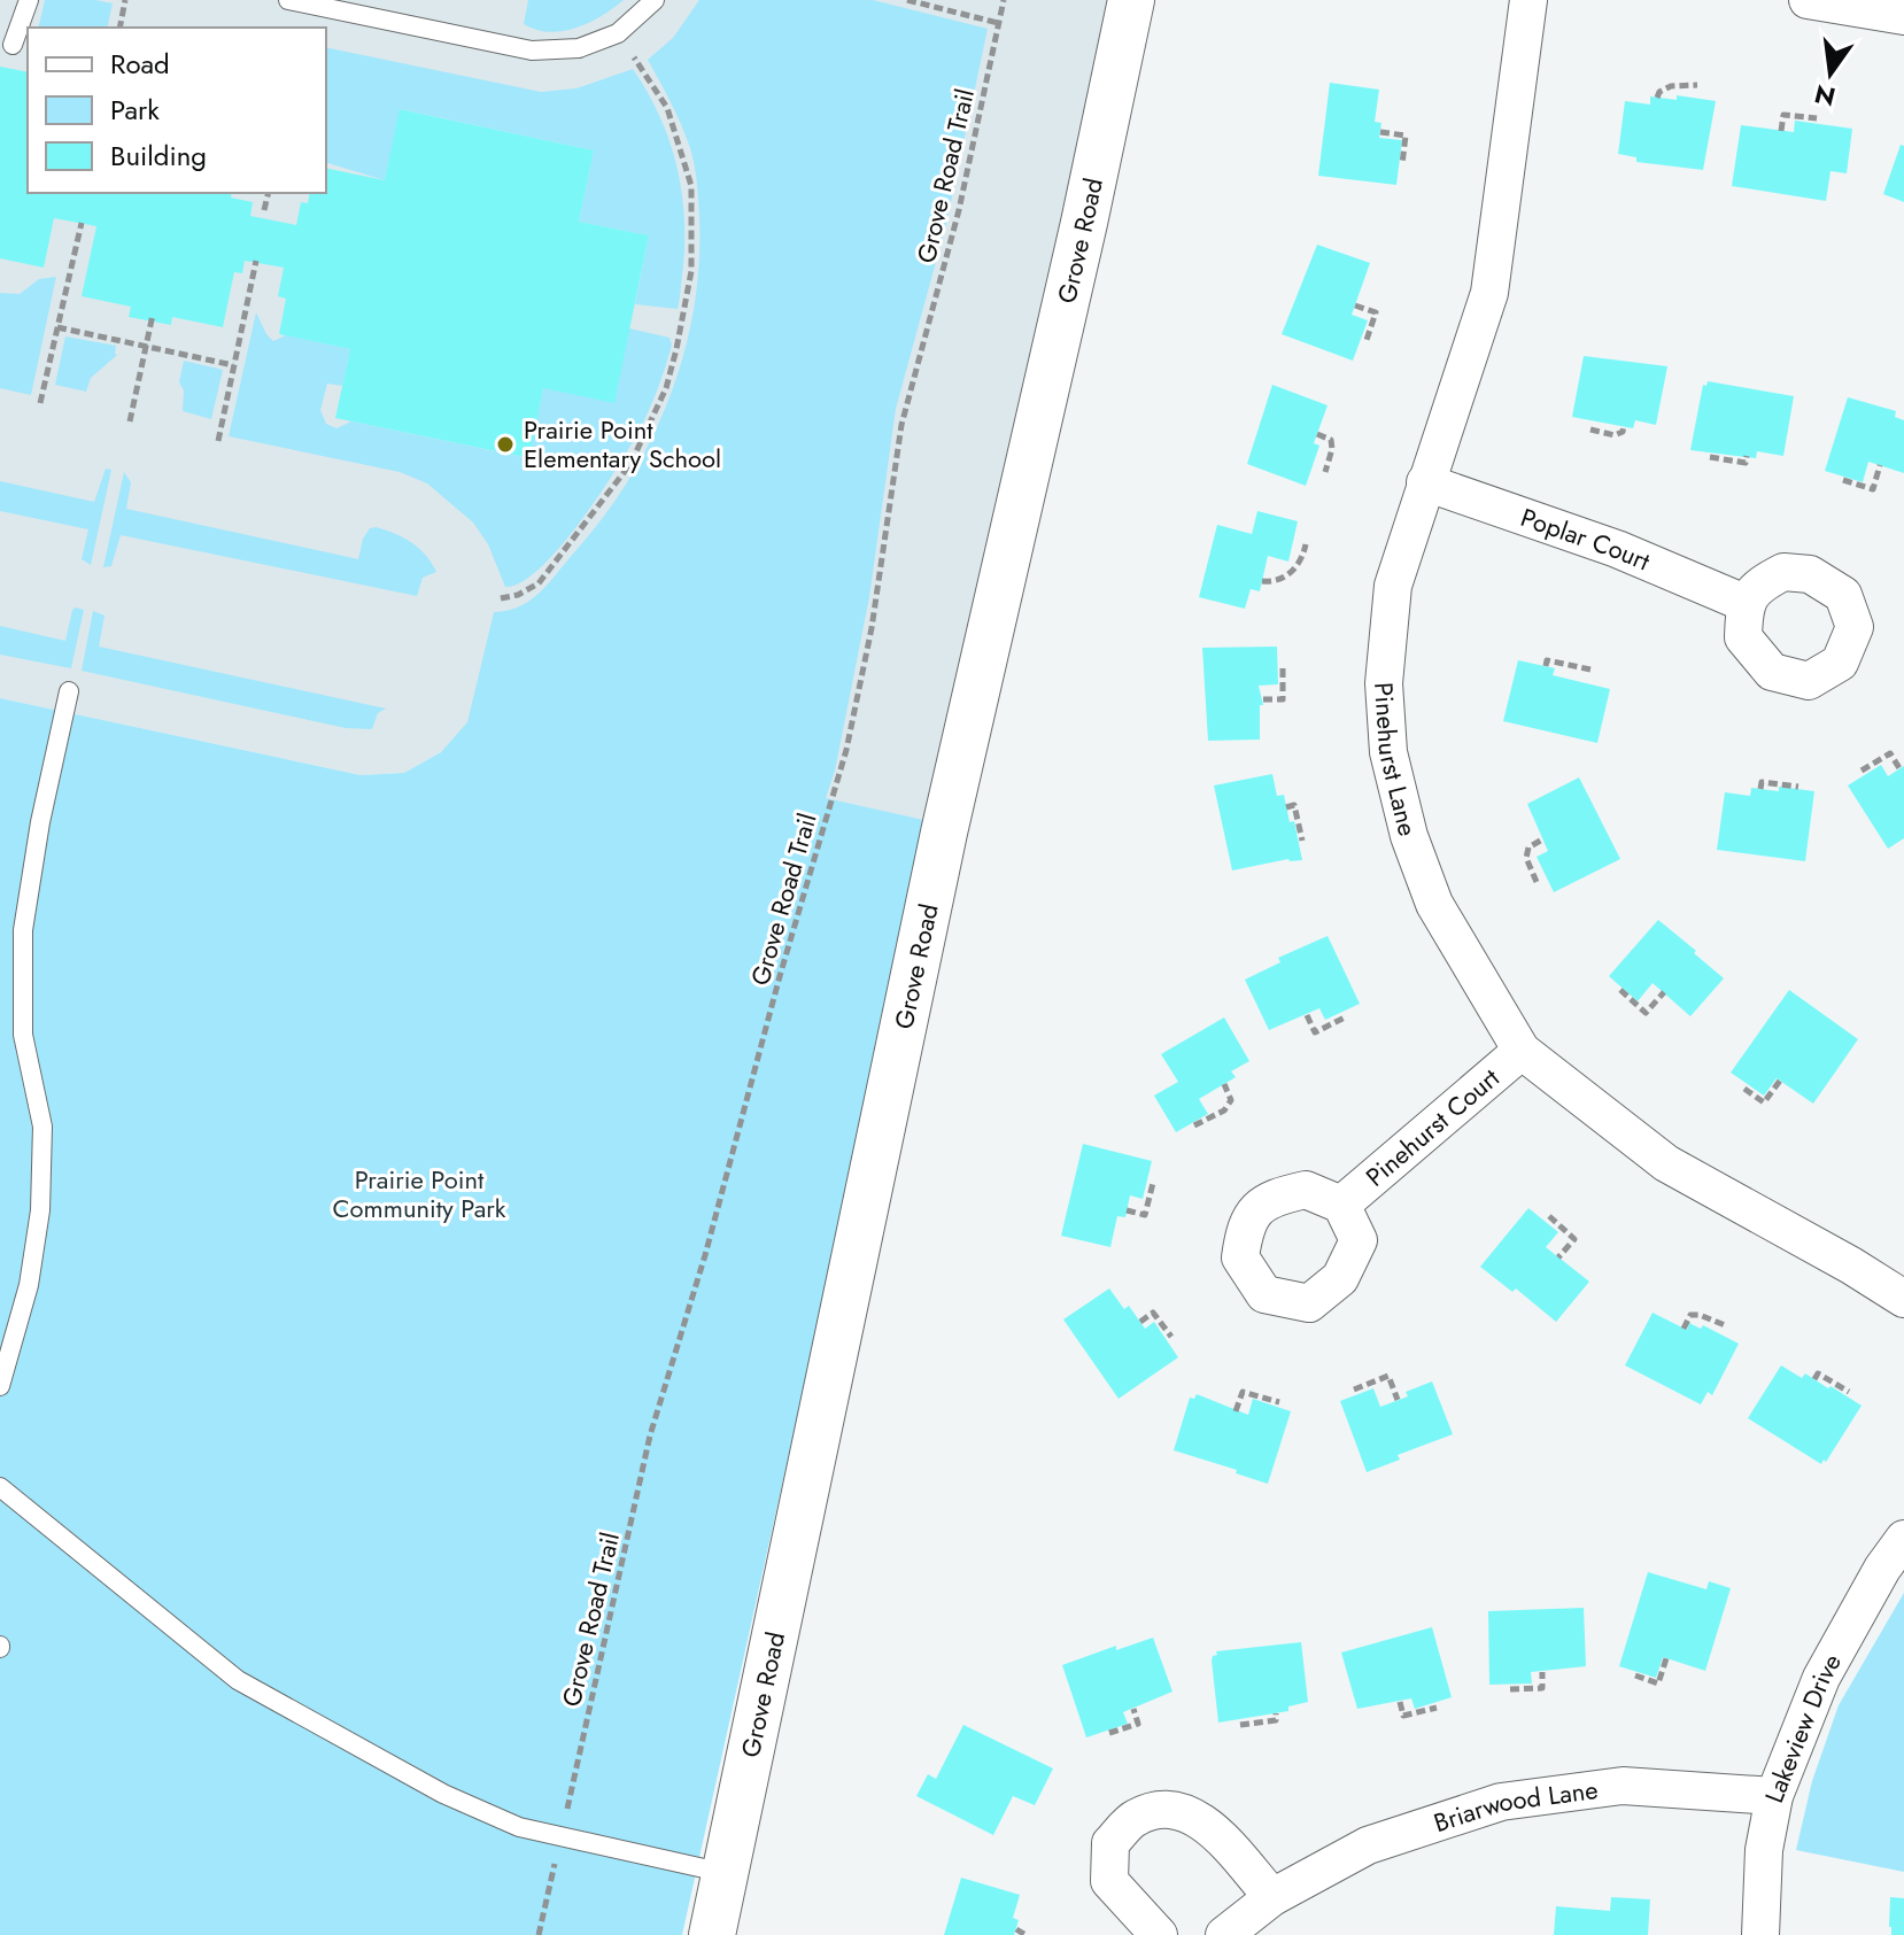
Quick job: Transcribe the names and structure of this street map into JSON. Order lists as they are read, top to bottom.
{
  "streets": {
    "street": [
      "Grove Road",
      "Poplar Court",
      "Pinehurst Lane",
      "Pinehurst Court",
      "Lakeview Drive",
      "Briarwood Lane"
    ],
    "path": ["Grove Road Trail"]
  },
  "crossings": [
    ["Poplar Court", "Pinehurst Lane"],
    ["Pinehurst Lane", "Pinehurst Court"],
    ["Lakeview Drive", "Briarwood Lane"]
  ],
  "parks": ["Prairie Point Community Park"],
  "places": ["Prairie Point Elementary School"],
  "legend": ["Road", "Park", "Building"],
  "north": "bottom"
}
